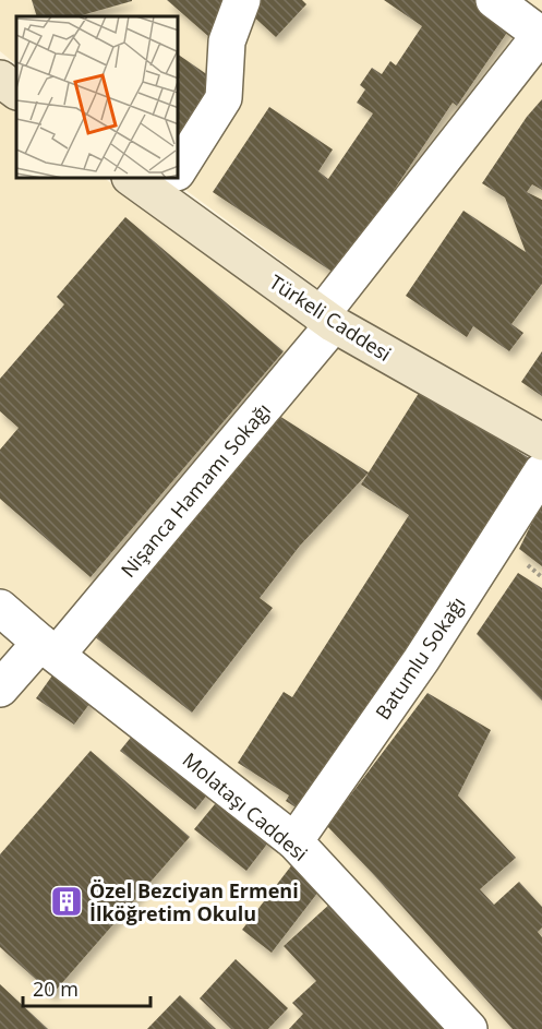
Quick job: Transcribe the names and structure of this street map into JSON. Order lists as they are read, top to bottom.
{
  "streets": {
    "main road": ["Türkeli Caddesi"],
    "street": ["Nişanca Hamamı Sokağı", "Batumlu Sokağı", "Molataşı Caddesi"]
  },
  "crossings": [
    ["Türkeli Caddesi", "Nişanca Hamamı Sokağı"],
    ["Nişanca Hamamı Sokağı", "Molataşı Caddesi"],
    ["Batumlu Sokağı", "Molataşı Caddesi"]
  ],
  "places": {
    "building": ["Özel Bezciyan Ermeni İlköğretim Okulu"]
  },
  "scale_bar": "20 m"
}
